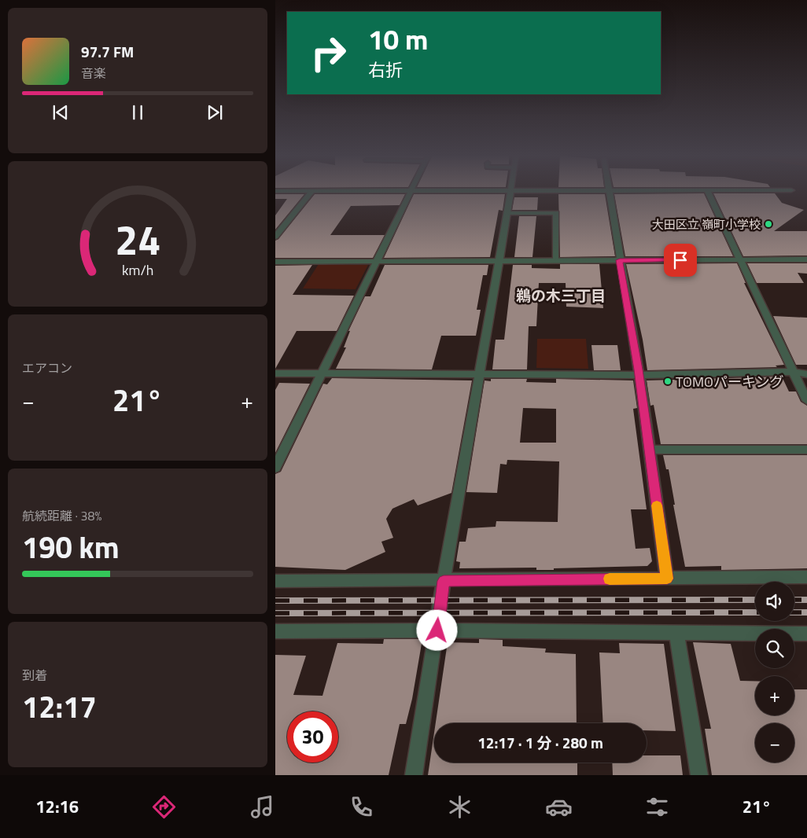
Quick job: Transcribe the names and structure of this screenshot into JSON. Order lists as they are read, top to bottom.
{
  "districts": ["鵜の木三丁目"],
  "places": ["大田区立 嶺町小学校", "TOMOパーキング"],
  "page": {
    "turn": ["10 m", "右折"],
    "song": ["97.7 FM", "音楽"],
    "tile": [
      "エアコン",
      ["航続距離 · 38%", "190 km"],
      ["到着", "12:17"]
    ],
    "heat": ["−", "21°", "+"],
    "map_buttons": ["+", "−"],
    "limit": "30",
    "trip": "12:17 · 1 分 · 280 m",
    "tabs": ["12:16", "21°"],
    "gauge": ["24", "km/h"]
  }
}
